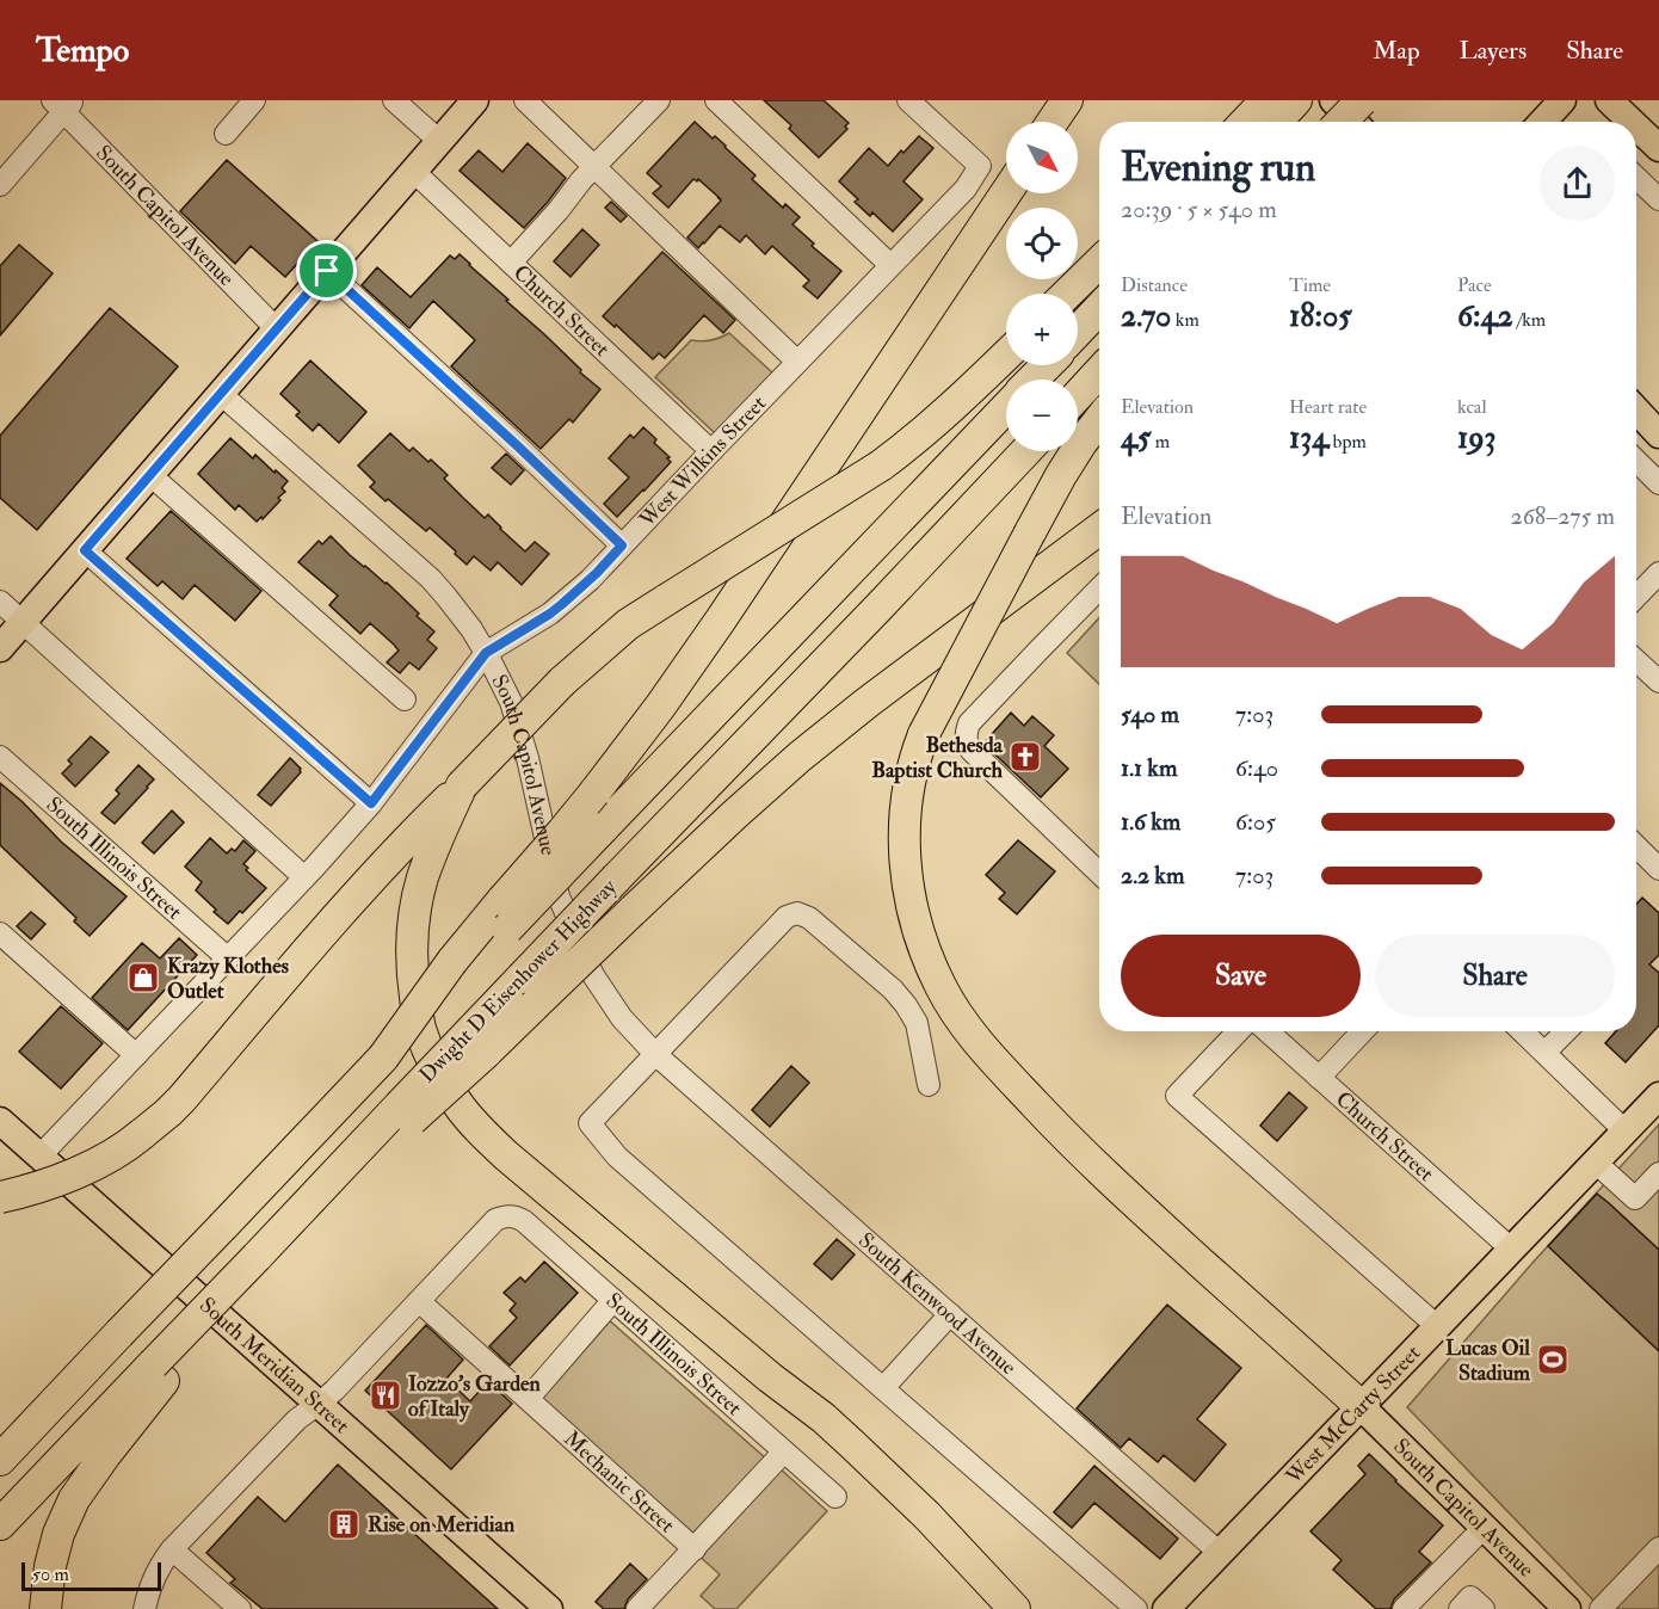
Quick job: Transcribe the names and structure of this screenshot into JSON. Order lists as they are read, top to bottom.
{
  "streets": {
    "highway": ["Dwight D Eisenhower Highway"],
    "main road": ["South Capitol Avenue", "South Meridian Street", "West McCarty Street"],
    "street": [
      "Church Street",
      "West Wilkins Street",
      "South Illinois Street",
      "South Kenwood Avenue",
      "Mechanic Street"
    ]
  },
  "crossings": [
    ["South Capitol Avenue", "West Wilkins Street"],
    ["South Capitol Avenue", "South Kenwood Avenue"],
    ["South Capitol Avenue", "West McCarty Street"],
    ["Church Street", "West Wilkins Street"],
    ["Church Street", "West McCarty Street"],
    ["West Wilkins Street", "South Illinois Street"],
    ["West Wilkins Street", "South Meridian Street"],
    ["South Illinois Street", "Mechanic Street"],
    ["South Kenwood Avenue", "West McCarty Street"]
  ],
  "places": {
    "church": ["Bethesda Baptist Church"],
    "shop": ["Krazy Klothes Outlet"],
    "sports": ["Lucas Oil Stadium"],
    "restaurant": ["Iozzo's Garden of Italy"],
    "building": ["Rise on Meridian"]
  },
  "scale_bar": "50 m",
  "north": "bottom right",
  "page": {
    "header": "Tempo",
    "nav": ["Map", "Layers", "Share"],
    "map_buttons": ["+", "−"],
    "heading": ["Evening run", "20:39 · 5 × 540 m"],
    "stats": [
      ["Distance", "2.70 km"],
      ["Time", "18:05"],
      ["Pace", "6:42 /km"],
      ["Elevation", "45 m"],
      ["Heart rate", "134 bpm"],
      ["kcal", "193"]
    ],
    "chart": ["Elevation", "268–275 m"],
    "list": [
      {
        "name": "540 m",
        "note": "7:03"
      },
      {
        "name": "1.1 km",
        "note": "6:40"
      },
      {
        "name": "1.6 km",
        "note": "6:05"
      },
      {
        "name": "2.2 km",
        "note": "7:03"
      }
    ],
    "buttons": ["Save", "Share"],
    "scale": "50 m"
  }
}
